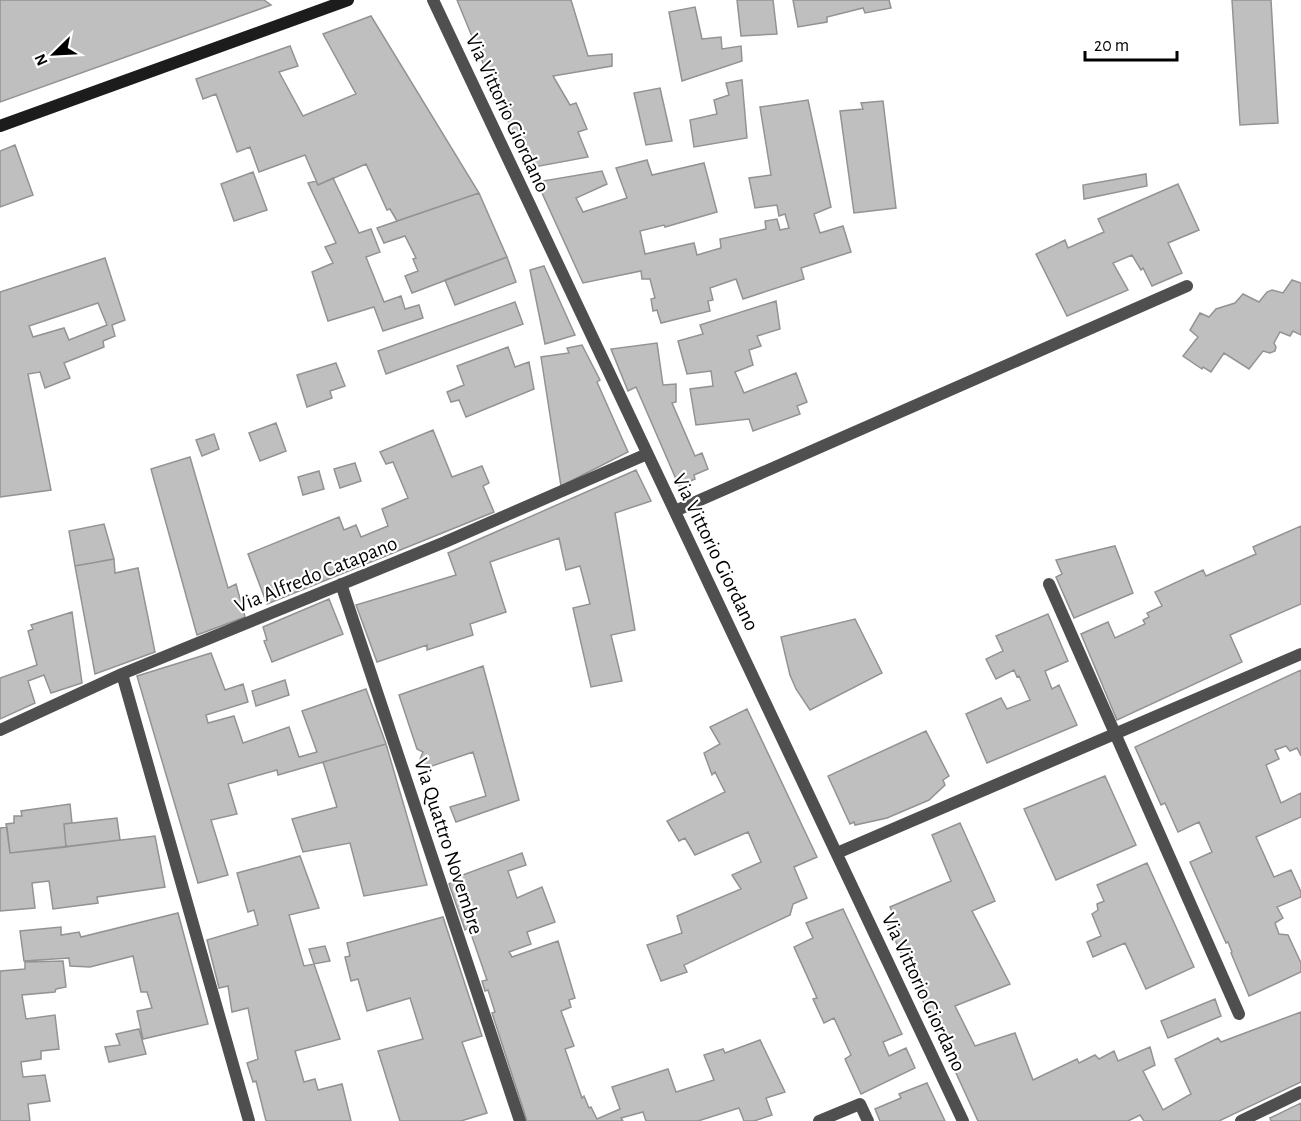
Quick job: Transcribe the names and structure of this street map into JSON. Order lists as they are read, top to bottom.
{
  "streets": {
    "street": ["Via Vittorio Giordano", "Via Alfredo Catapano", "Via Quattro Novembre"]
  },
  "crossings": [
    ["Via Vittorio Giordano", "Via Alfredo Catapano"],
    ["Via Alfredo Catapano", "Via Quattro Novembre"]
  ],
  "scale_bar": "20 m",
  "north": "bottom left"
}
